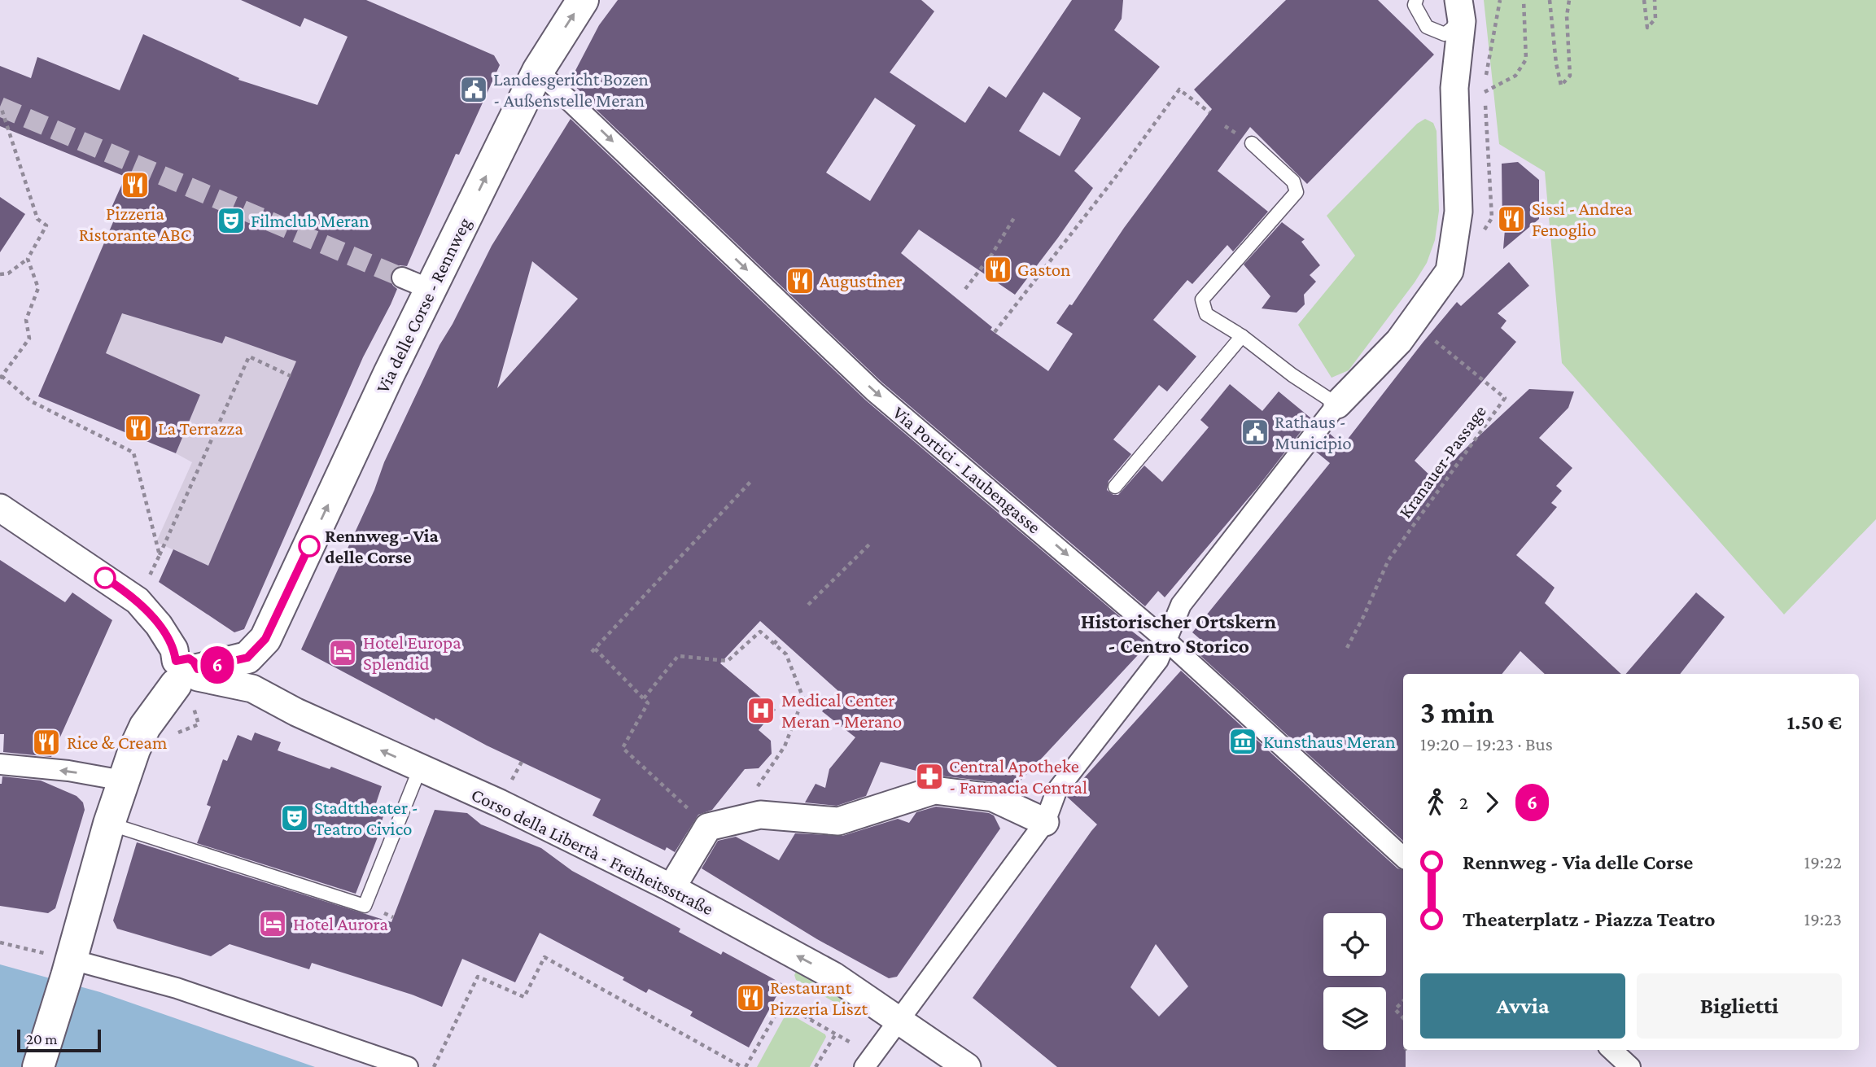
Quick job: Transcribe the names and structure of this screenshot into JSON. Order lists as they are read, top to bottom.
{
  "streets": {
    "main road": ["Via delle Corse - Rennweg"],
    "street": ["Via Portici - Laubengasse", "Corso della Libertà - Freiheitsstraße"],
    "path": ["Kranauer-Passage"]
  },
  "crossings": [
    ["Via delle Corse - Rennweg", "Via Portici - Laubengasse"],
    ["Via delle Corse - Rennweg", "Corso della Libertà - Freiheitsstraße"]
  ],
  "one_way": ["Via delle Corse - Rennweg", "Via Portici - Laubengasse", "Corso della Libertà - Freiheitsstraße"],
  "districts": ["Historischer Ortskern - Centro Storico"],
  "places": {
    "public building": ["Landesgericht Bozen - Außenstelle Meran", "Rathaus - Municipio"],
    "restaurant": [
      "Pizzeria Ristorante ABC",
      "Sissi - Andrea Fenoglio",
      "Gaston",
      "Augustiner",
      "La Terrazza",
      "Rice & Cream",
      "Restaurant Pizzeria Liszt"
    ],
    "theatre": ["Filmclub Meran", "Stadttheater - Teatro Civico"],
    "other": ["Rennweg - Via delle Corse"],
    "hotel": ["Hotel Europa Splendid", "Hotel Aurora"],
    "hospital": ["Medical Center Meran - Merano"],
    "museum": ["Kunsthaus Meran"],
    "pharmacy": ["Central Apotheke - Farmacia Central"]
  },
  "lines": ["bus line 6"],
  "scale_bar": "20 m",
  "page": {
    "on_map": "6",
    "heading": ["3 min", "19:20 – 19:23 · Bus", "1.50 €"],
    "legs": ["2", "6"],
    "list": [
      {
        "name": "Rennweg - Via delle Corse",
        "value": "19:22"
      },
      {
        "name": "Theaterplatz - Piazza Teatro",
        "value": "19:23"
      }
    ],
    "buttons": ["Avvia", "Biglietti"],
    "scale": "20 m"
  }
}
